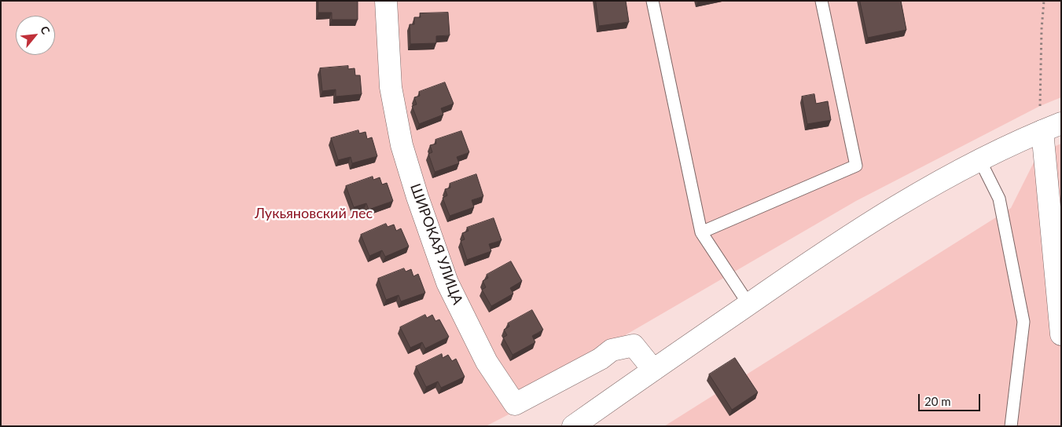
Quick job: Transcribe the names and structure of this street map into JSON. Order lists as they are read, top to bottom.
{
  "streets": {
    "street": ["ШИРОКАЯ УЛИЦА"]
  },
  "parks": ["Лукьяновский лес"],
  "scale_bar": "20 m",
  "north": "top right"
}
